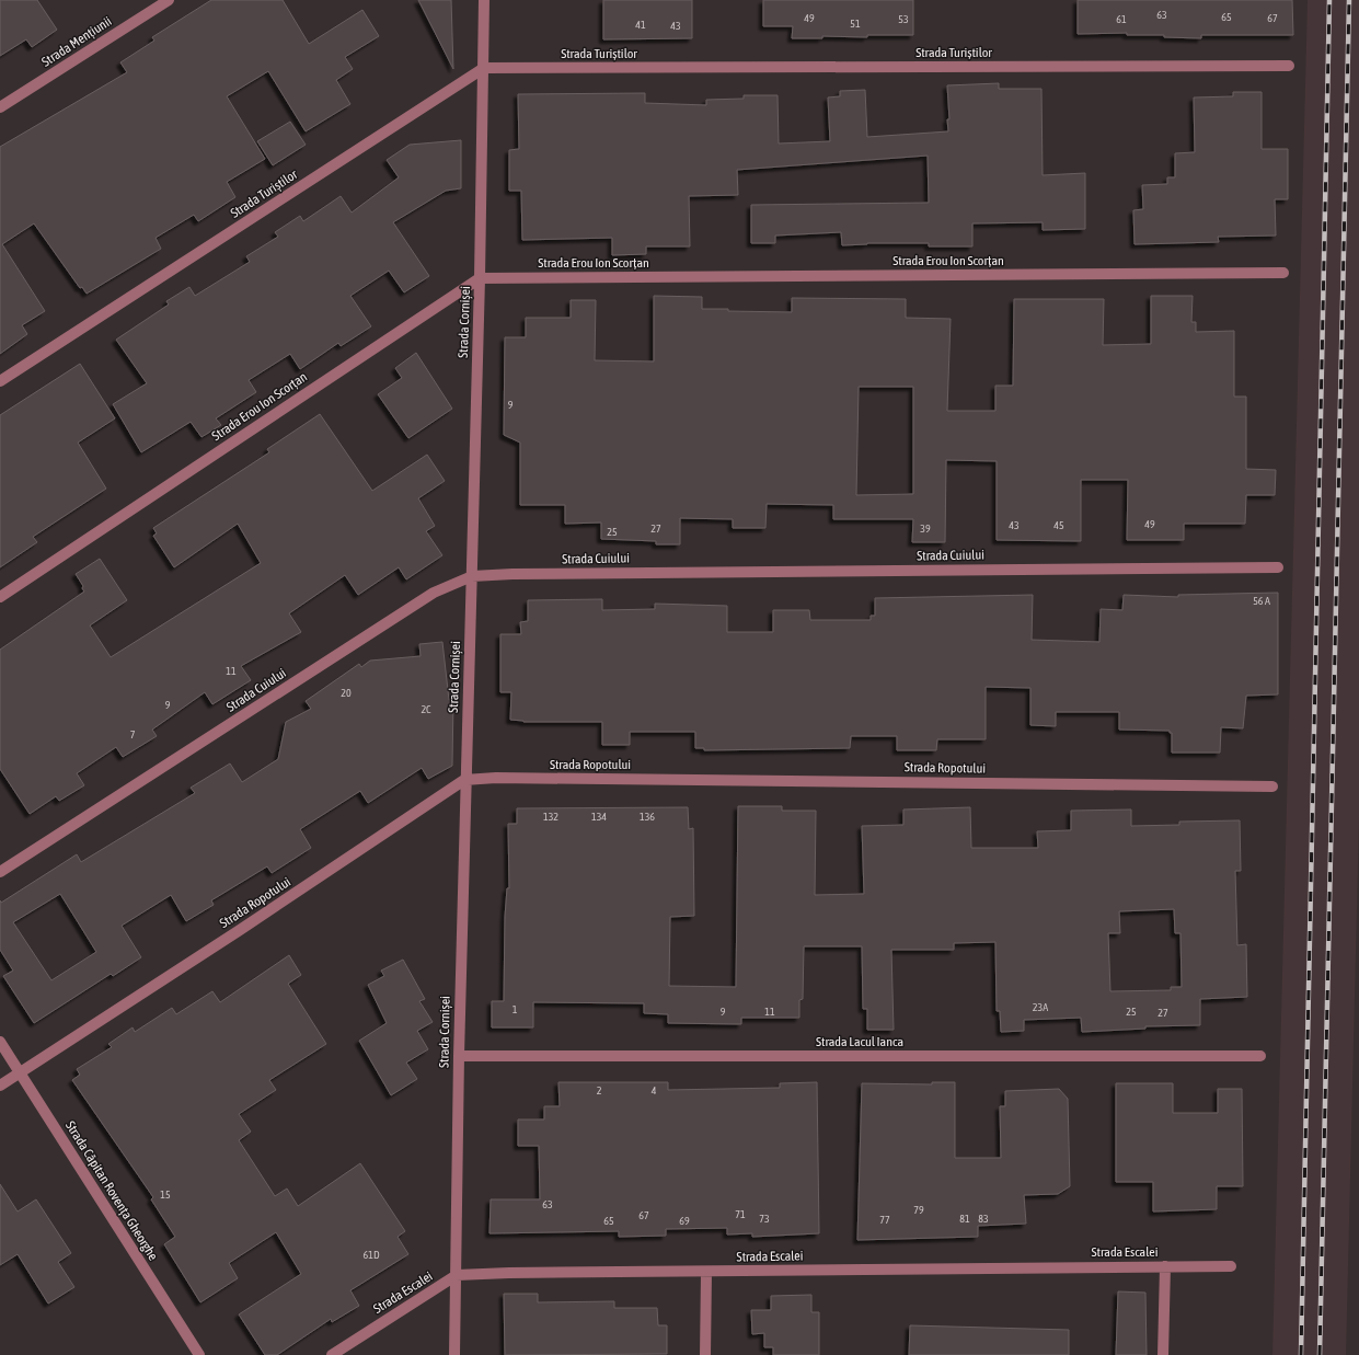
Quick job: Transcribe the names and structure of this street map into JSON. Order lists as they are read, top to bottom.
{
  "streets": {
    "street": [
      "Strada Mențiunii",
      "Strada Turiștilor",
      "Strada Erou Ion Scorțan",
      "Strada Cornișei",
      "Strada Cuiului",
      "Strada Ropotului",
      "Strada Lacul Ianca",
      "Strada Căpitan Rovența Gheorghe",
      "Strada Escalei"
    ]
  },
  "crossings": [
    ["Strada Turiștilor", "Strada Cornișei"],
    ["Strada Erou Ion Scorțan", "Strada Cornișei"],
    ["Strada Cornișei", "Strada Cuiului"],
    ["Strada Cornișei", "Strada Ropotului"],
    ["Strada Cornișei", "Strada Lacul Ianca"],
    ["Strada Cornișei", "Strada Escalei"],
    ["Strada Ropotului", "Strada Căpitan Rovența Gheorghe"]
  ],
  "house_numbers": [
    "63",
    "65",
    "49",
    "67",
    "53",
    "61",
    "51",
    "41",
    "43",
    "9",
    "49",
    "43",
    "45",
    "27",
    "39",
    "25",
    "56 A",
    "11",
    "20",
    "9",
    "2C",
    "7",
    "132",
    "134",
    "136",
    "23A",
    "1",
    "9",
    "11",
    "25",
    "27",
    "2",
    "4",
    "15",
    "63",
    "79",
    "71",
    "67",
    "73",
    "81",
    "83",
    "77",
    "65",
    "69",
    "61D"
  ]
}
